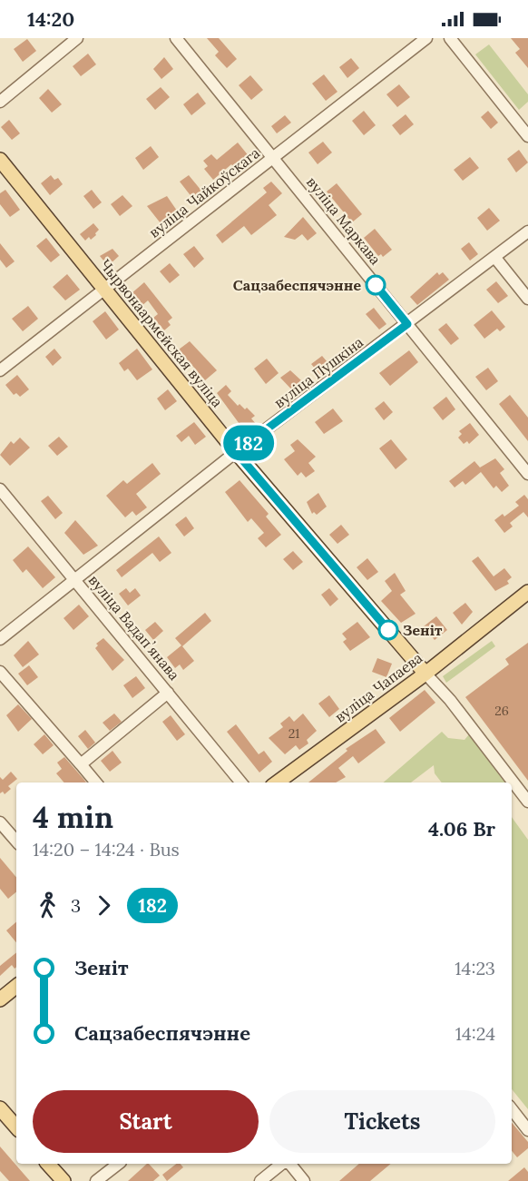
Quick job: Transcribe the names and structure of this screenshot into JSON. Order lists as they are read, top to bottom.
{
  "streets": {
    "main road": ["Чырвонаармейская вуліца", "вуліца Чапаева"],
    "street": [
      "вуліца Чайкоўскага",
      "вуліца Маркава",
      "вуліца Пушкіна",
      "вуліца Вадапʼянава"
    ]
  },
  "crossings": [
    ["вуліца Чайкоўскага", "вуліца Маркава"],
    ["вуліца Чайкоўскага", "Чырвонаармейская вуліца"],
    ["вуліца Маркава", "вуліца Пушкіна"],
    ["Чырвонаармейская вуліца", "вуліца Пушкіна"],
    ["Чырвонаармейская вуліца", "вуліца Чапаева"],
    ["вуліца Пушкіна", "вуліца Вадапʼянава"]
  ],
  "places": ["Сацзабеспячэнне", "Зеніт"],
  "lines": ["bus line 182"],
  "house_numbers": ["26", "21"],
  "page": {
    "status": "14:20",
    "on_map": "182",
    "heading": ["4 min", "14:20 – 14:24 · Bus", "4.06 Br"],
    "legs": ["3", "182"],
    "list": [
      {
        "name": "Зеніт",
        "value": "14:23"
      },
      {
        "name": "Сацзабеспячэнне",
        "value": "14:24"
      }
    ],
    "buttons": ["Start", "Tickets"]
  }
}
